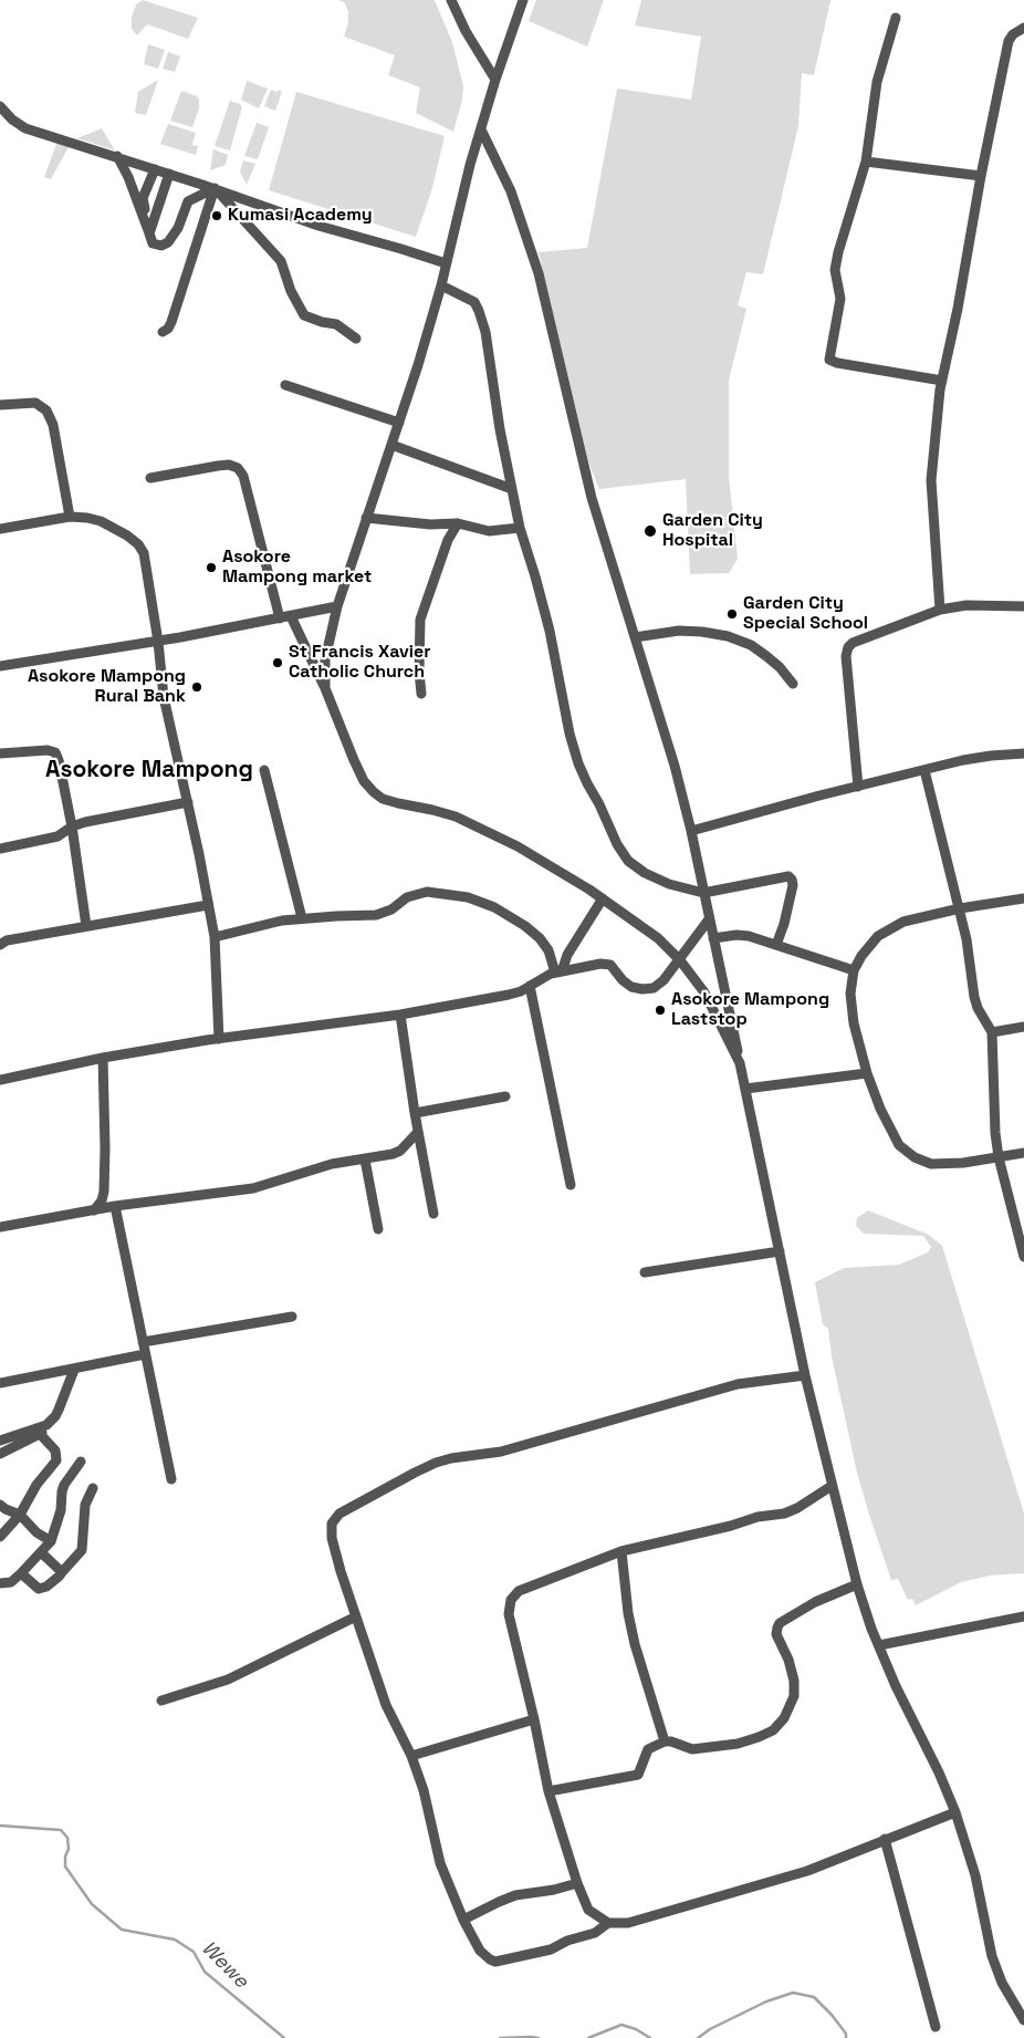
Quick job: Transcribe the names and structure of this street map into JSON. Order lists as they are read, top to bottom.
{
  "districts": ["Asokore Mampong"],
  "water": ["Wewe"],
  "places": [
    "Kumasi Academy",
    "Garden City Hospital",
    "Asokore Mampong market",
    "Garden City Special School",
    "St Francis Xavier Catholic Church",
    "Asokore Mampong Rural Bank",
    "Asokore Mampong Laststop"
  ]
}
